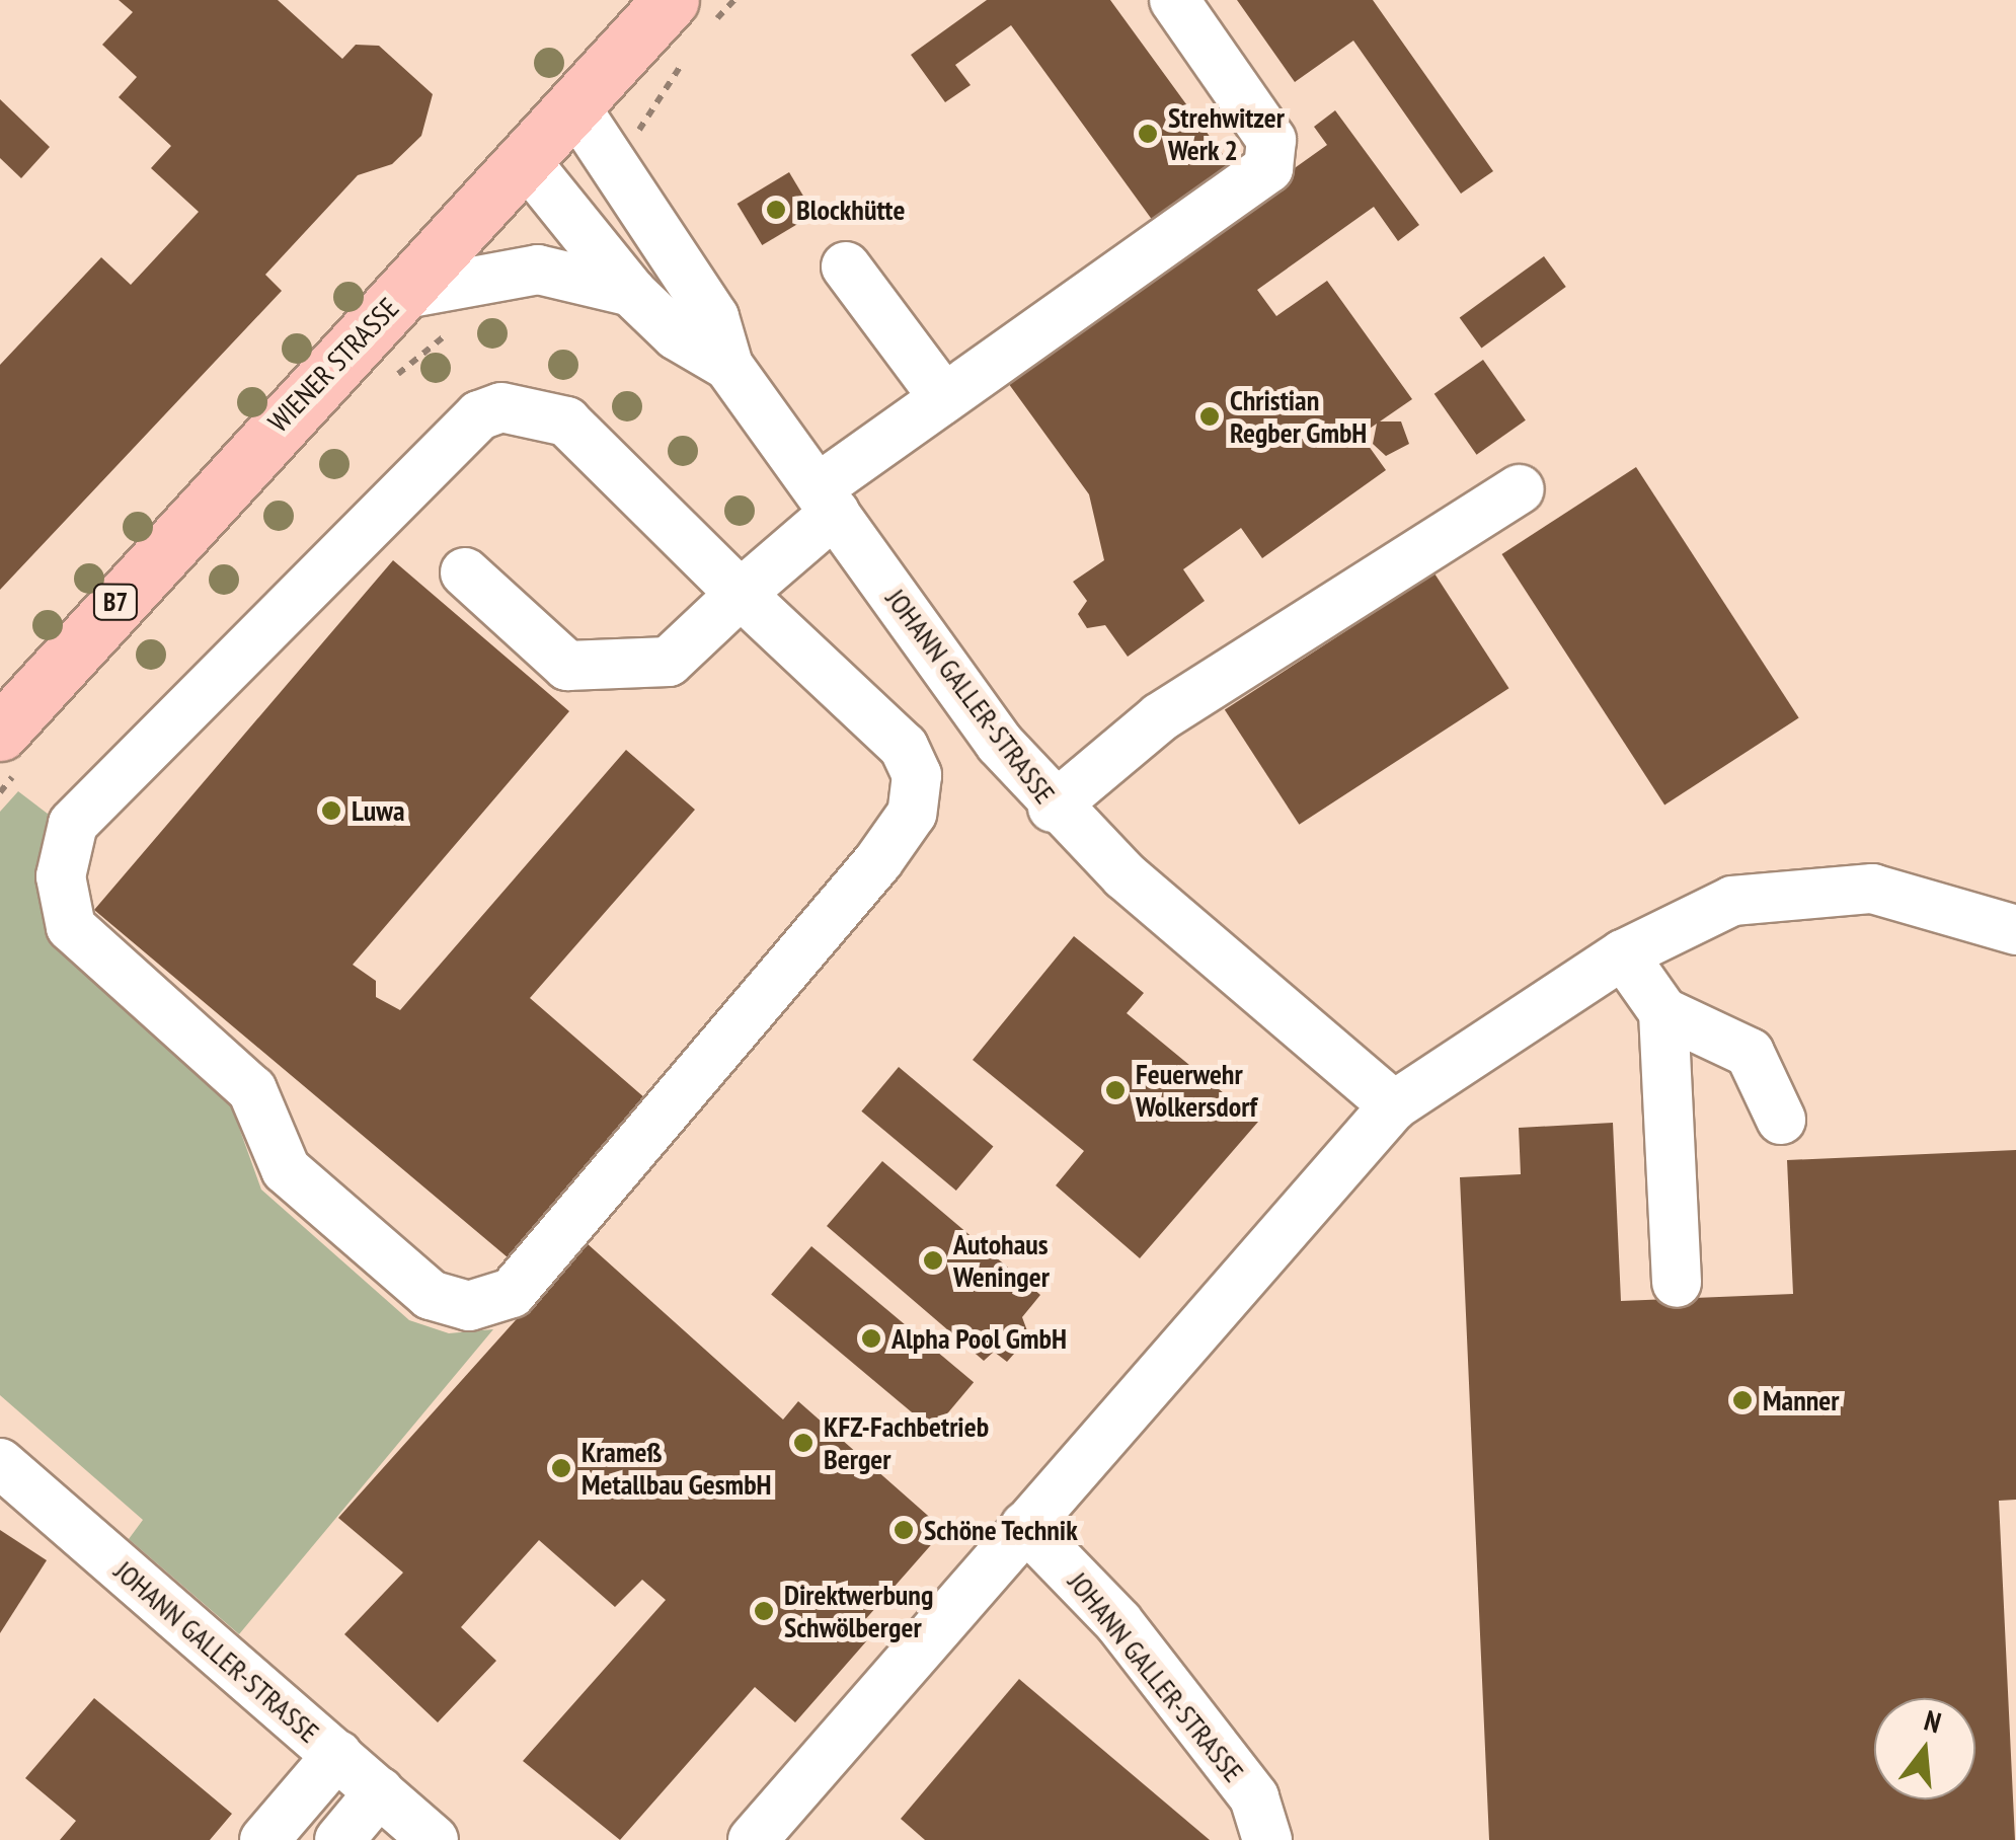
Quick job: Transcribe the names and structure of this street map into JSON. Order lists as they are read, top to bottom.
{
  "streets": {
    "main road": ["WIENER STRASSE", "B7"],
    "street": ["JOHANN GALLER-STRASSE"]
  },
  "crossings": [
    ["WIENER STRASSE", "JOHANN GALLER-STRASSE"]
  ],
  "places": [
    "Strehwitzer Werk 2",
    "Blockhütte",
    "Christian Regber GmbH",
    "Luwa",
    "Feuerwehr Wolkersdorf",
    "Autohaus Weninger",
    "Alpha Pool GmbH",
    "Manner",
    "KFZ-Fachbetrieb Berger",
    "Krameß Metallbau GesmbH",
    "Schöne Technik",
    "Direktwerbung Schwölberger"
  ],
  "north": "top"
}
